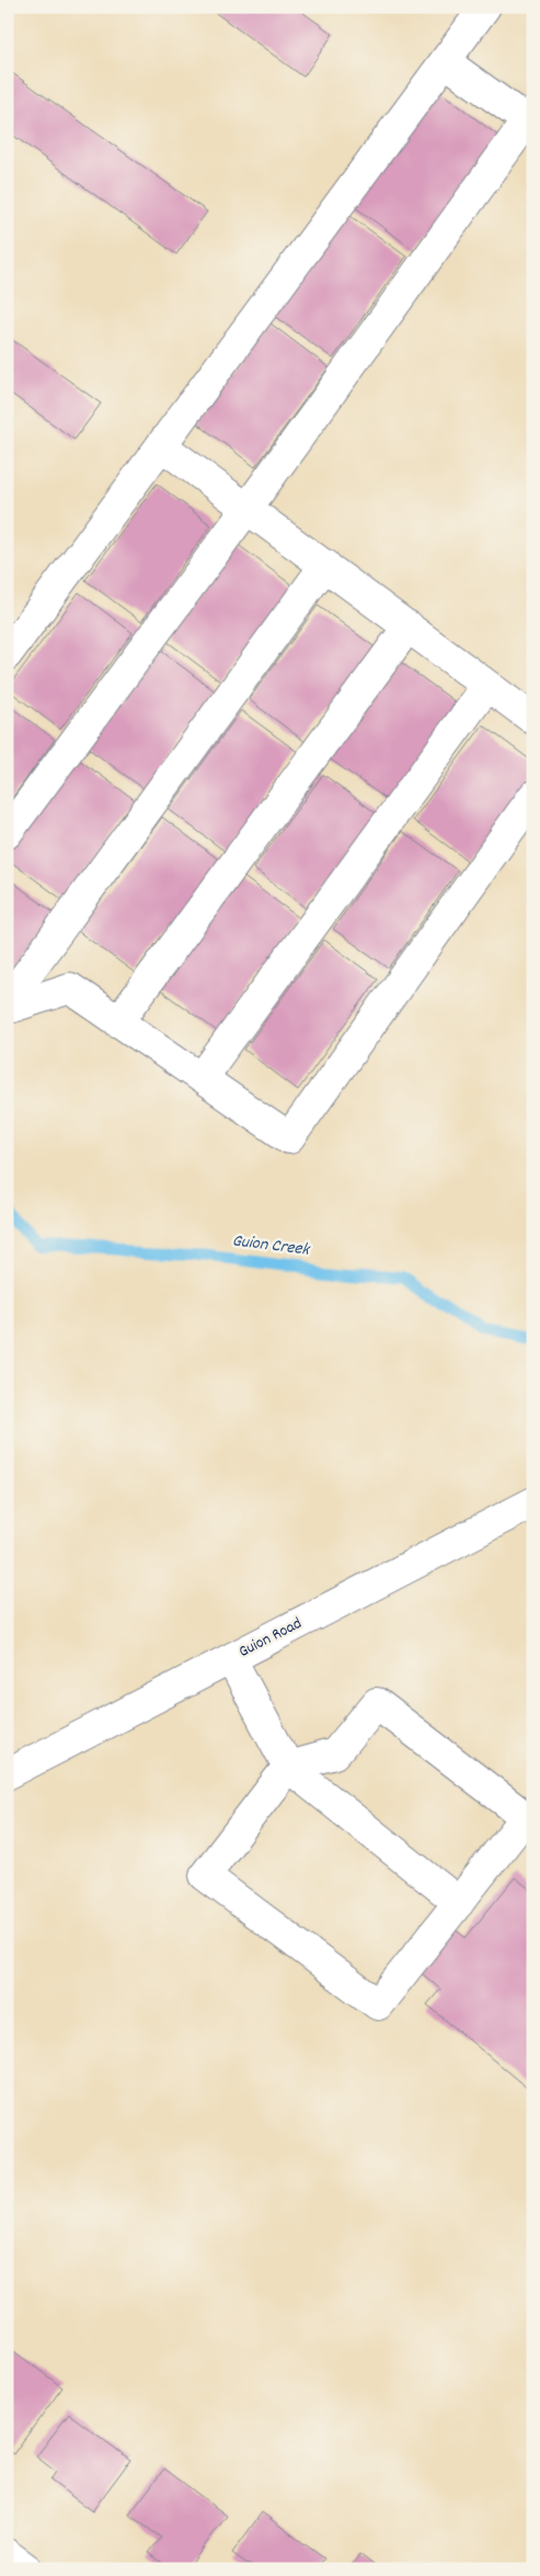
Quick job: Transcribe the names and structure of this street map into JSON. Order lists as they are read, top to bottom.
{
  "streets": {
    "street": ["Guion Road"]
  },
  "water": ["Guion Creek"]
}
